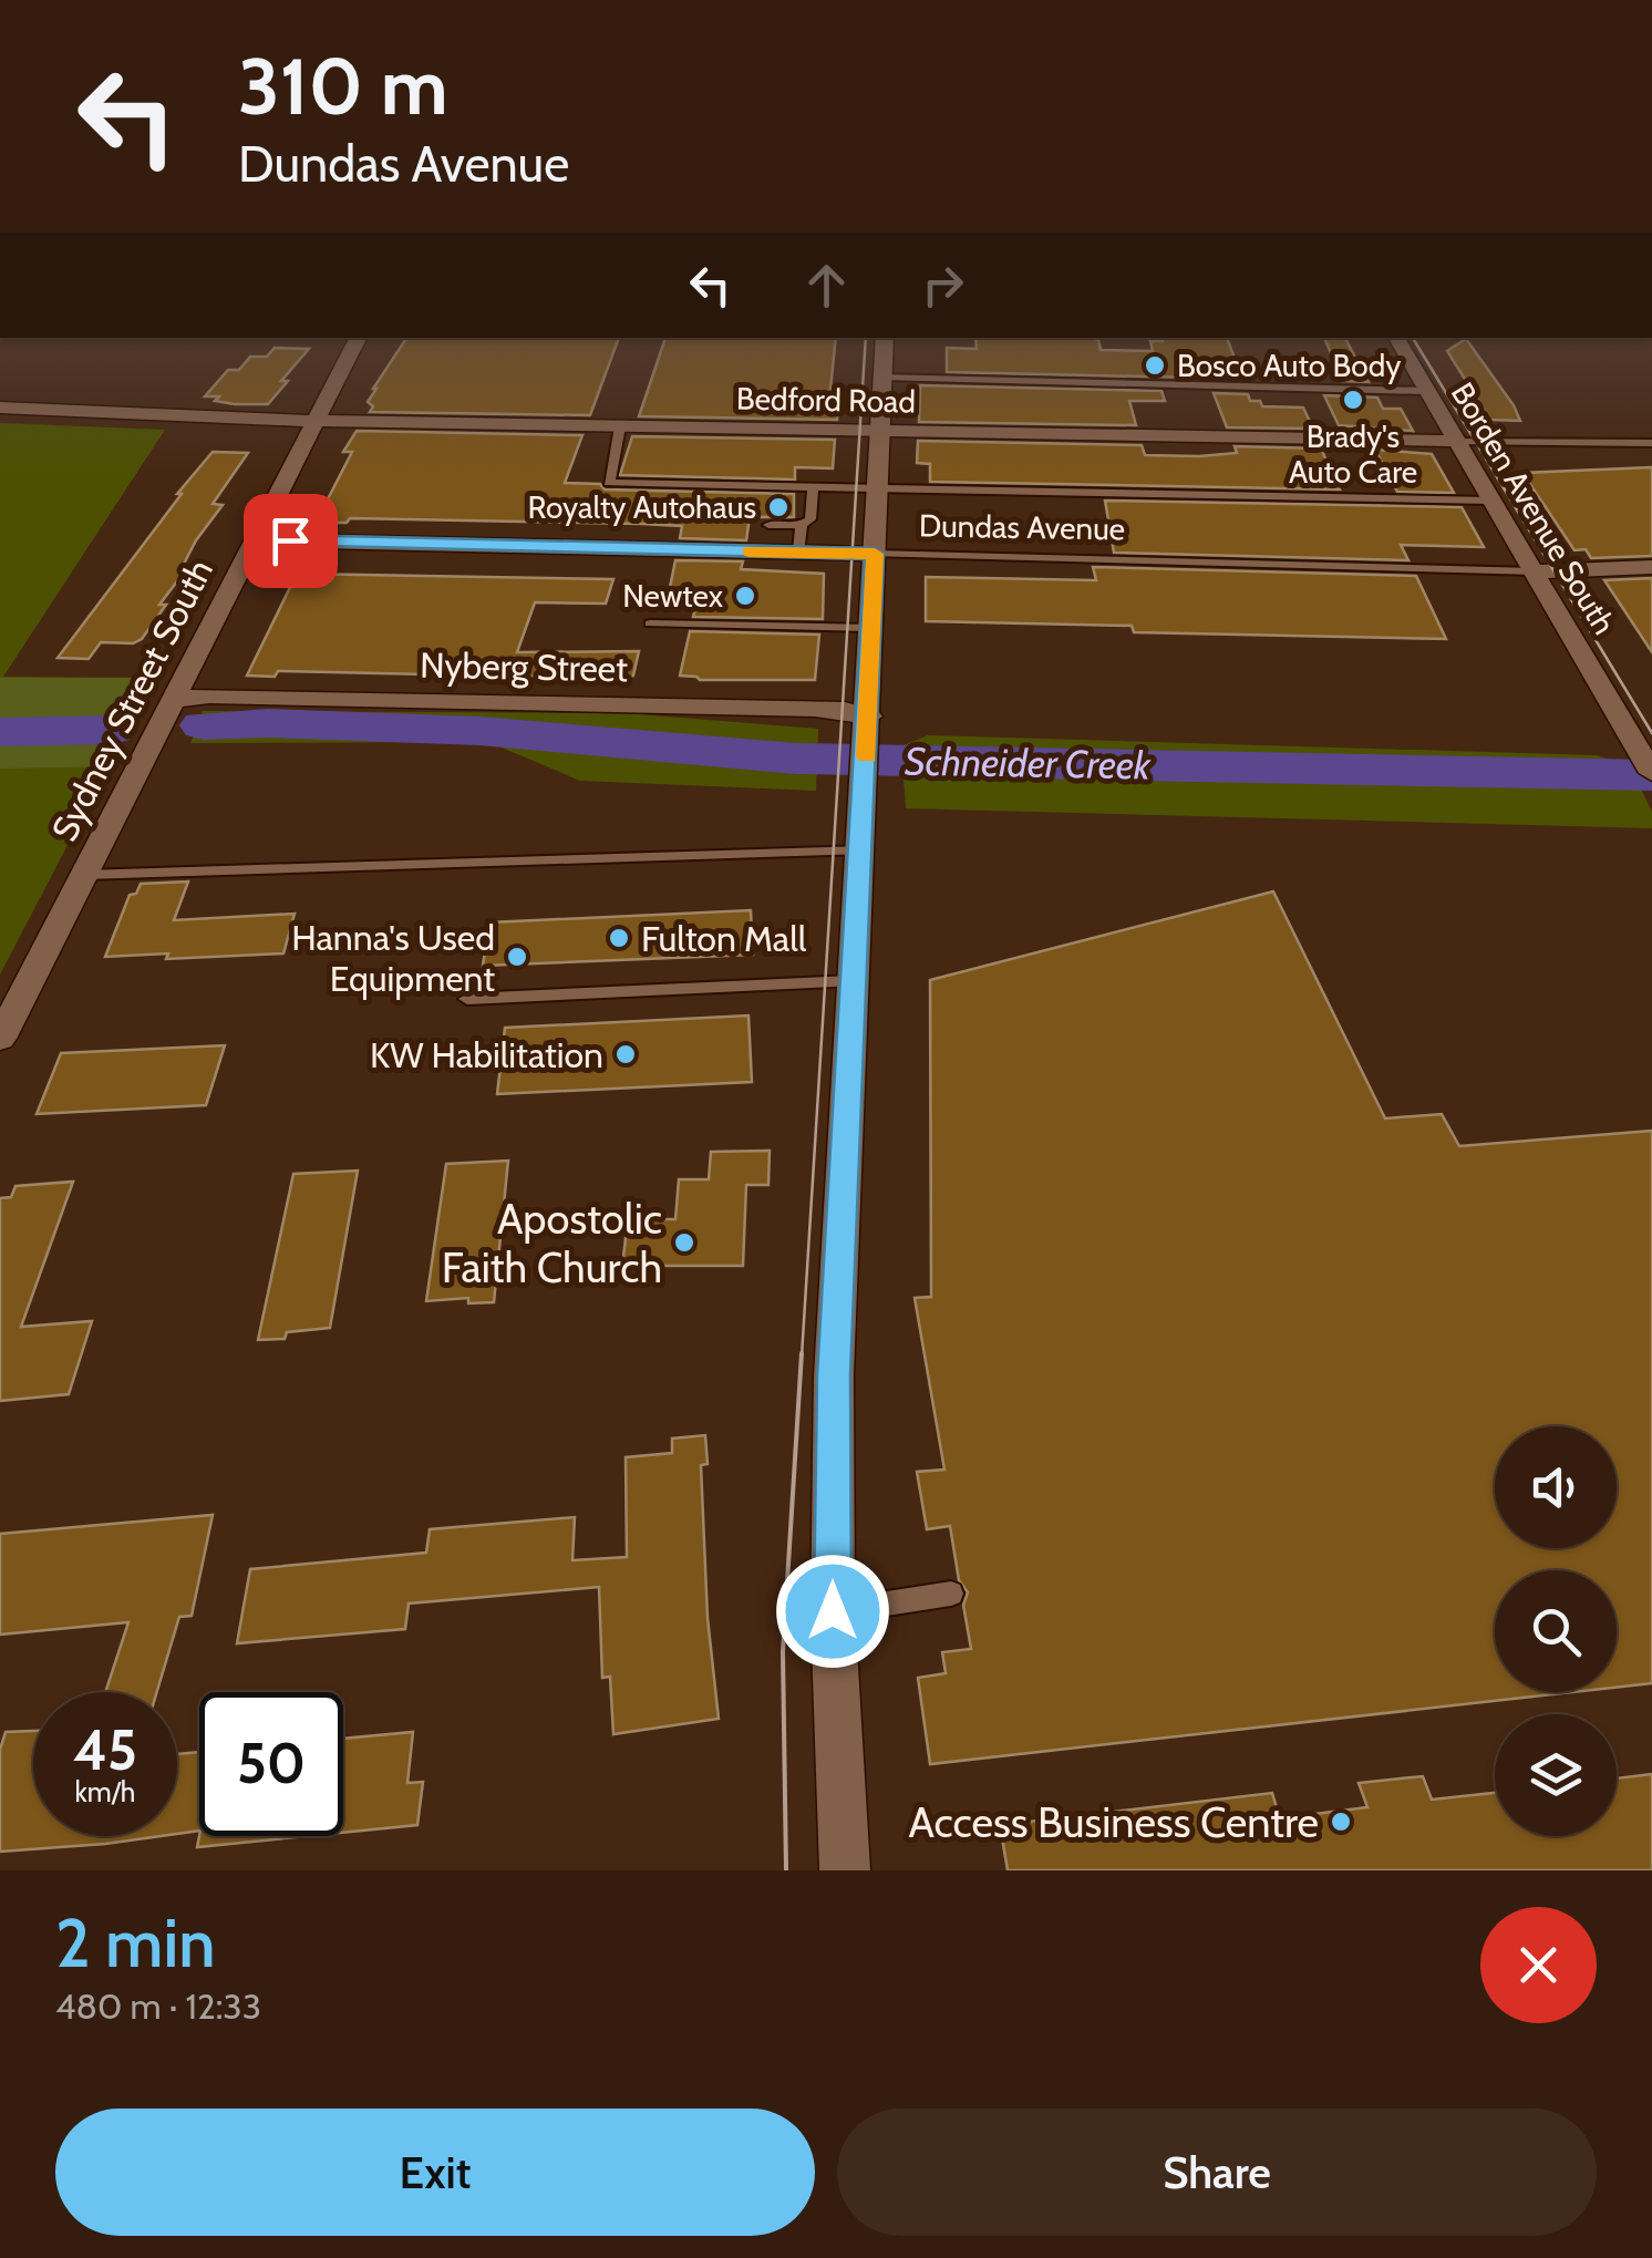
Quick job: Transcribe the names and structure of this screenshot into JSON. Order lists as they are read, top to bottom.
{
  "streets": {
    "street": [
      "Bedford Road",
      "Borden Avenue South",
      "Dundas Avenue",
      "Nyberg Street",
      "Sydney Street South"
    ]
  },
  "crossings": [
    ["Bedford Road", "Borden Avenue South"],
    ["Bedford Road", "Sydney Street South"],
    ["Borden Avenue South", "Dundas Avenue"],
    ["Dundas Avenue", "Sydney Street South"],
    ["Nyberg Street", "Sydney Street South"]
  ],
  "water": ["Schneider Creek"],
  "places": [
    "Bosco Auto Body",
    "Brady's Auto Care",
    "Royalty Autohaus",
    "Newtex",
    "Fulton Mall",
    "Hanna's Used Equipment",
    "KW Habilitation",
    "Apostolic Faith Church",
    "Access Business Centre"
  ],
  "page": {
    "turn": ["310 m", "Dundas Avenue"],
    "speed": "45 km/h",
    "limit": "50",
    "heading": ["2 min", "480 m · 12:33"],
    "buttons": ["Exit", "Share"]
  }
}
